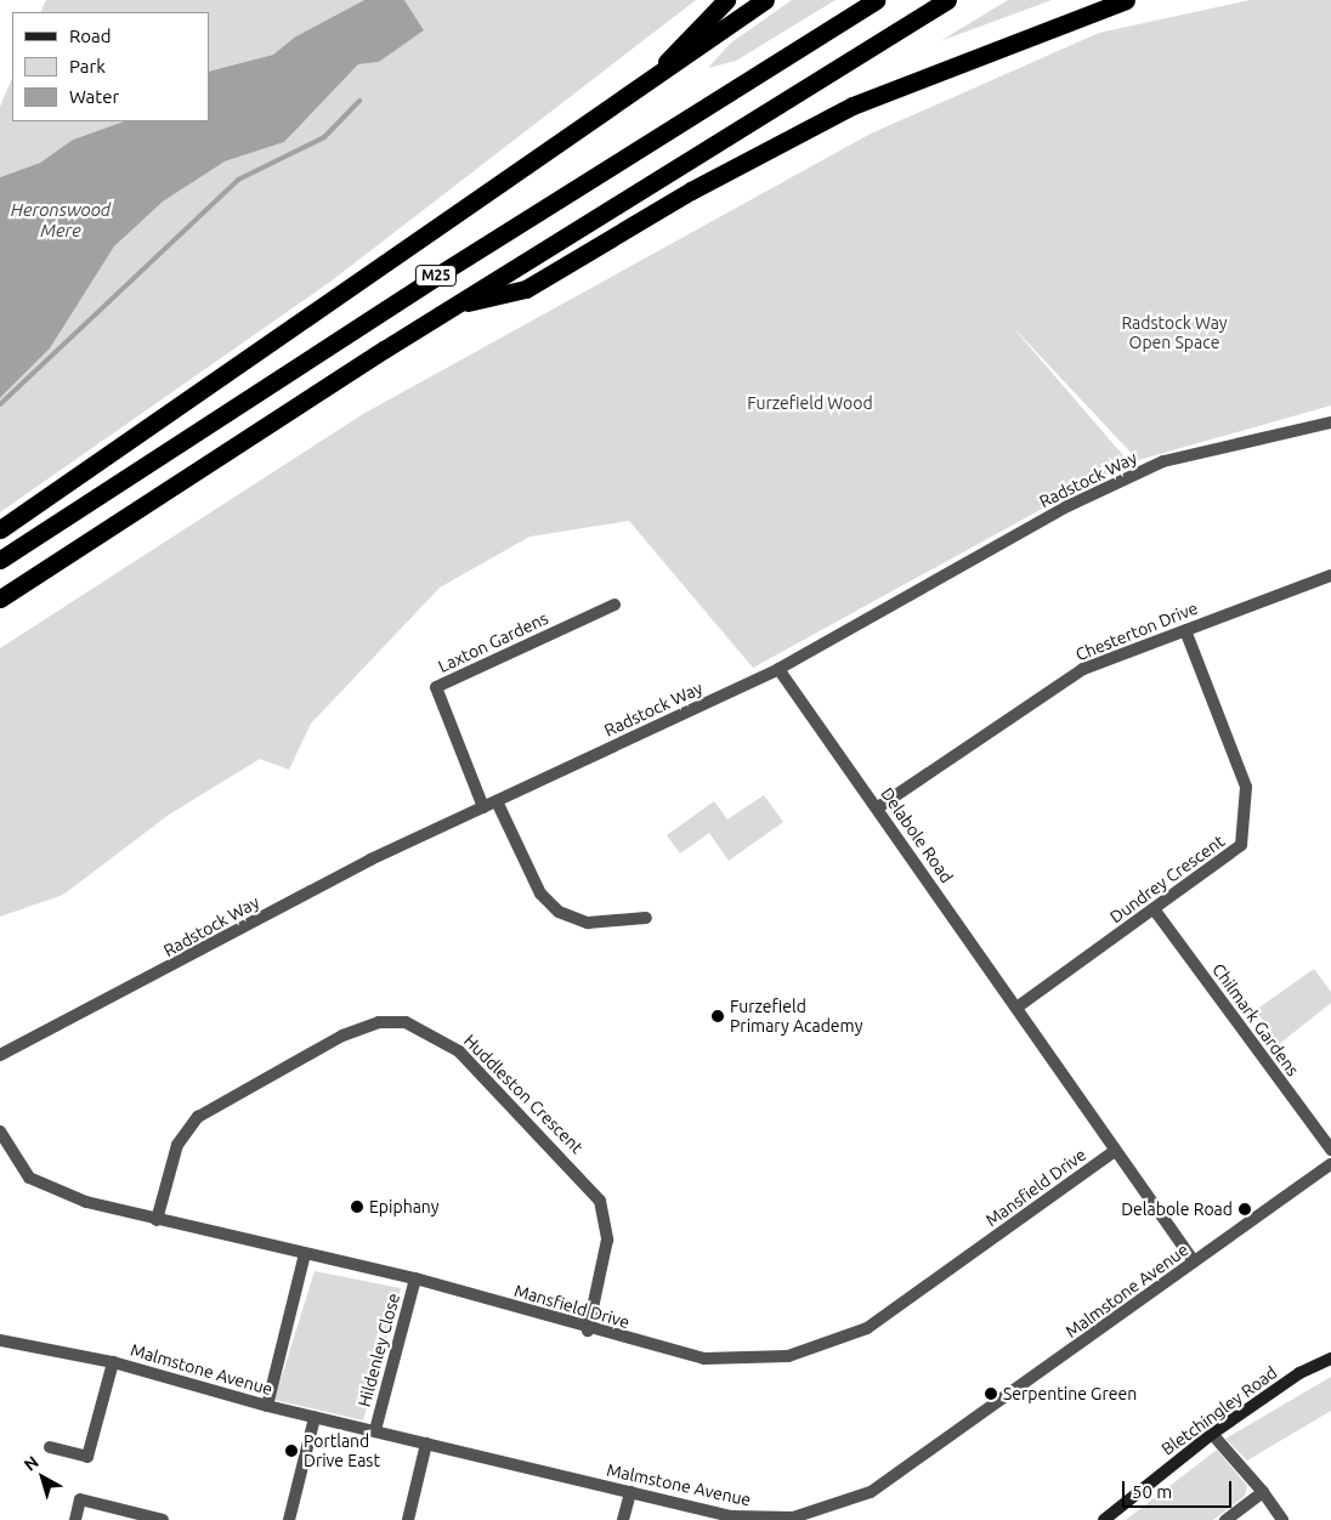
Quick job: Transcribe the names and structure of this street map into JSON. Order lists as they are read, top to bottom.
{
  "streets": {
    "highway": ["M25"],
    "street": [
      "Radstock Way",
      "Chesterton Drive",
      "Laxton Gardens",
      "Delabole Road",
      "Dundrey Crescent",
      "Chilmark Gardens",
      "Huddleston Crescent",
      "Mansfield Drive",
      "Malmstone Avenue",
      "Hildenley Close",
      "Bletchingley Road"
    ]
  },
  "crossings": [
    ["Radstock Way", "Laxton Gardens"],
    ["Radstock Way", "Delabole Road"],
    ["Chesterton Drive", "Delabole Road"],
    ["Chesterton Drive", "Dundrey Crescent"],
    ["Delabole Road", "Dundrey Crescent"],
    ["Delabole Road", "Mansfield Drive"],
    ["Delabole Road", "Malmstone Avenue"],
    ["Dundrey Crescent", "Chilmark Gardens"],
    ["Huddleston Crescent", "Mansfield Drive"],
    ["Mansfield Drive", "Hildenley Close"],
    ["Malmstone Avenue", "Hildenley Close"]
  ],
  "water": ["Heronswood Mere"],
  "parks": ["Radstock Way Open Space", "Furzefield Wood"],
  "places": [
    "Furzefield Primary Academy",
    "Epiphany",
    "Delabole Road",
    "Serpentine Green",
    "Portland Drive East"
  ],
  "legend": ["Road", "Park", "Water"],
  "scale_bar": "50 m",
  "north": "top left"
}
